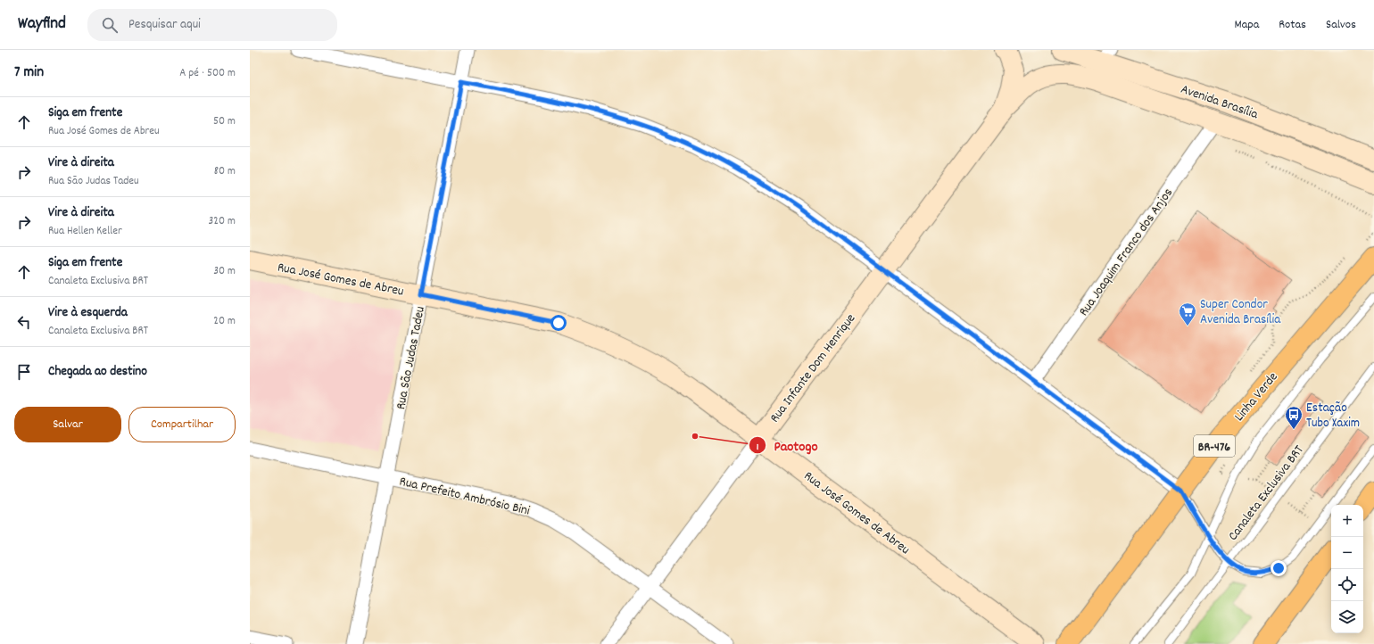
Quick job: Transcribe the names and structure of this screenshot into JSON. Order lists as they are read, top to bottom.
{
  "streets": {
    "highway": ["Linha Verde", "BR-476"],
    "main road": ["Avenida Brasília", "Rua José Gomes de Abreu", "Rua Infante Dom Henrique"],
    "street": ["Rua Joaquim Franco dos Anjos", "Rua São Judas Tadeu", "Rua Prefeito Ambrósio Bini"],
    "lane": ["Canaleta Exclusiva BRT"]
  },
  "crossings": [
    ["Avenida Brasília", "Rua Joaquim Franco dos Anjos"],
    ["Avenida Brasília", "Rua Infante Dom Henrique"],
    ["Rua José Gomes de Abreu", "Rua São Judas Tadeu"],
    ["Rua José Gomes de Abreu", "Rua Infante Dom Henrique"],
    ["Rua São Judas Tadeu", "Rua Prefeito Ambrósio Bini"],
    ["Rua Infante Dom Henrique", "Rua Prefeito Ambrósio Bini"],
    ["Linha Verde", "Canaleta Exclusiva BRT"]
  ],
  "places": {
    "supermarket": ["Super Condor Avenida Brasília"],
    "bus stop": ["Estação Tubo Xaxim"],
    "other": ["Paotogo"]
  },
  "page": {
    "header": "Wayfind",
    "search": "Pesquisar aqui",
    "nav": ["Mapa", "Rotas", "Salvos"],
    "heading": ["7 min", "A pé · 500 m"],
    "list": [
      ["Siga em frente", "Rua José Gomes de Abreu", "50 m"],
      ["Vire à direita", "Rua São Judas Tadeu", "80 m"],
      ["Vire à direita", "Rua Hellen Keller", "320 m"],
      ["Siga em frente", "Canaleta Exclusiva BRT", "30 m"],
      ["Vire à esquerda", "Canaleta Exclusiva BRT", "20 m"],
      "Chegada ao destino"
    ],
    "buttons": ["Salvar", "Compartilhar"],
    "map_buttons": ["+", "−"]
  }
}
